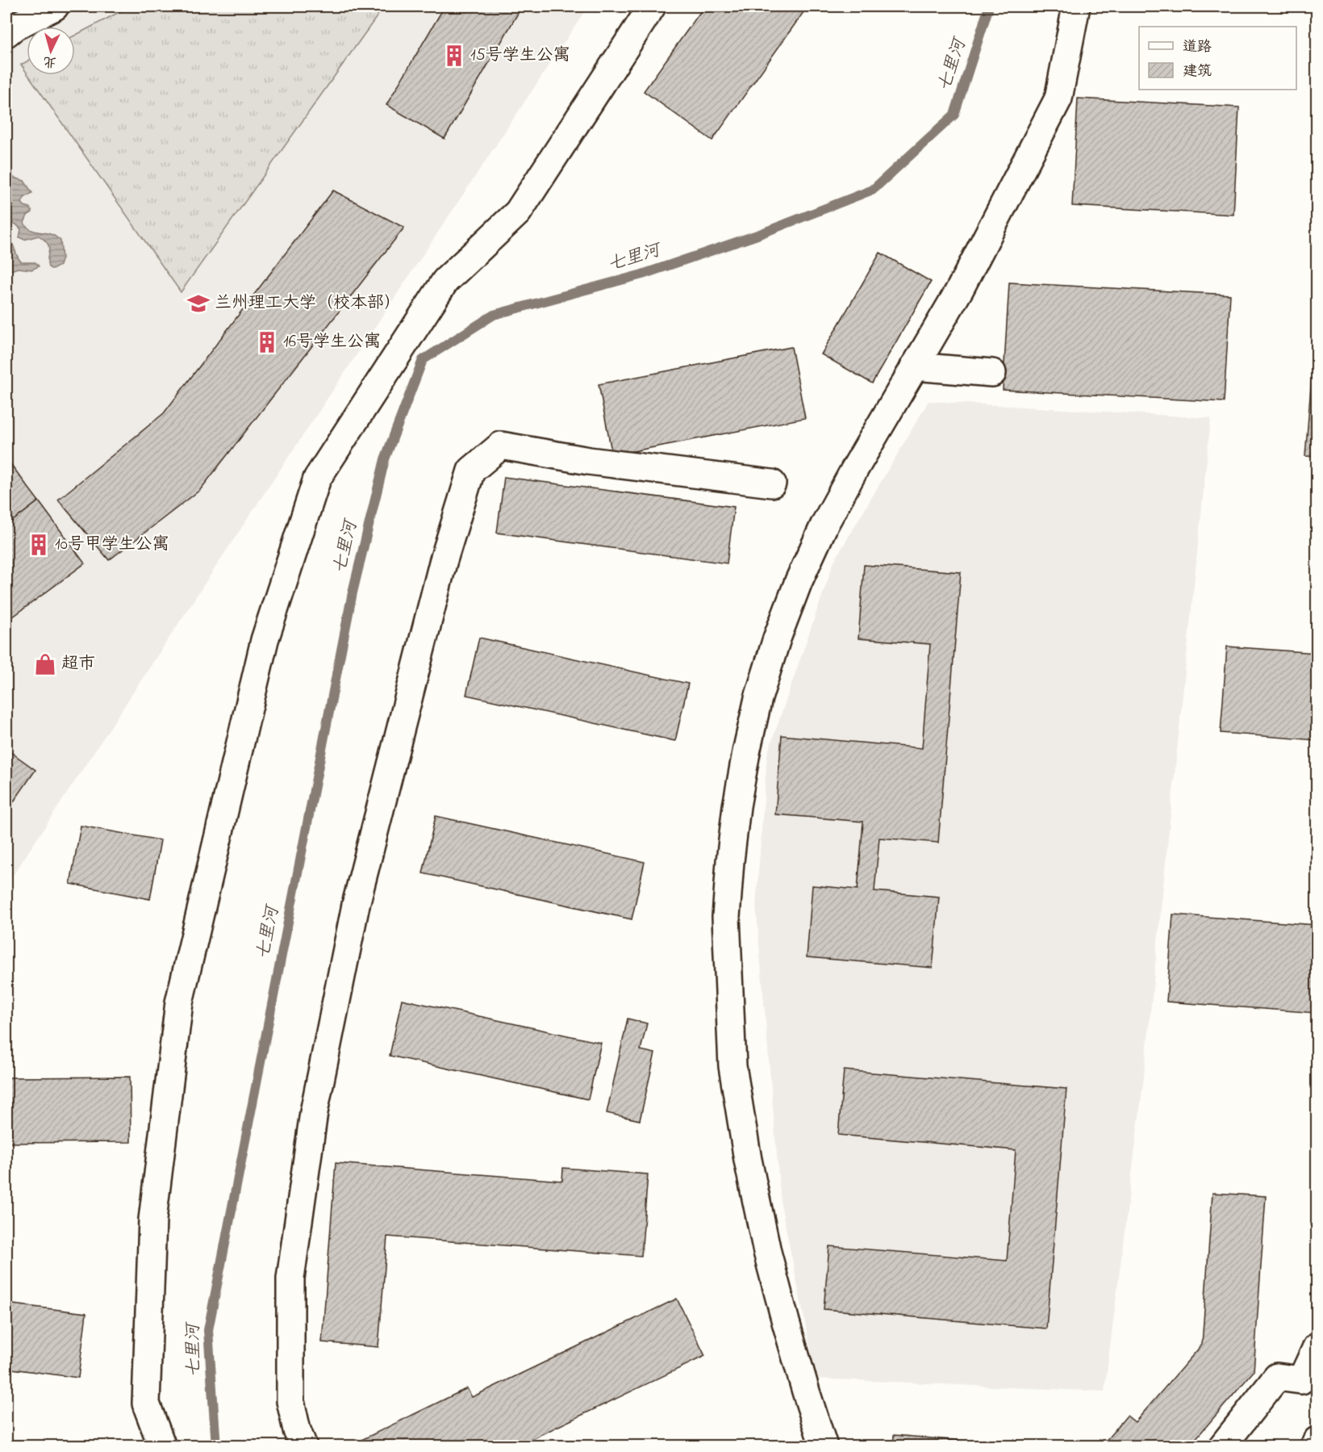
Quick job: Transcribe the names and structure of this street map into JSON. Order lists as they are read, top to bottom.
{
  "water": ["七里河"],
  "places": {
    "building": ["15号学生公寓", "16号学生公寓", "10号甲学生公寓"],
    "school or university": ["兰州理工大学（校本部）"],
    "shop": ["超市"]
  },
  "legend": ["道路", "建筑"],
  "north": "bottom"
}
